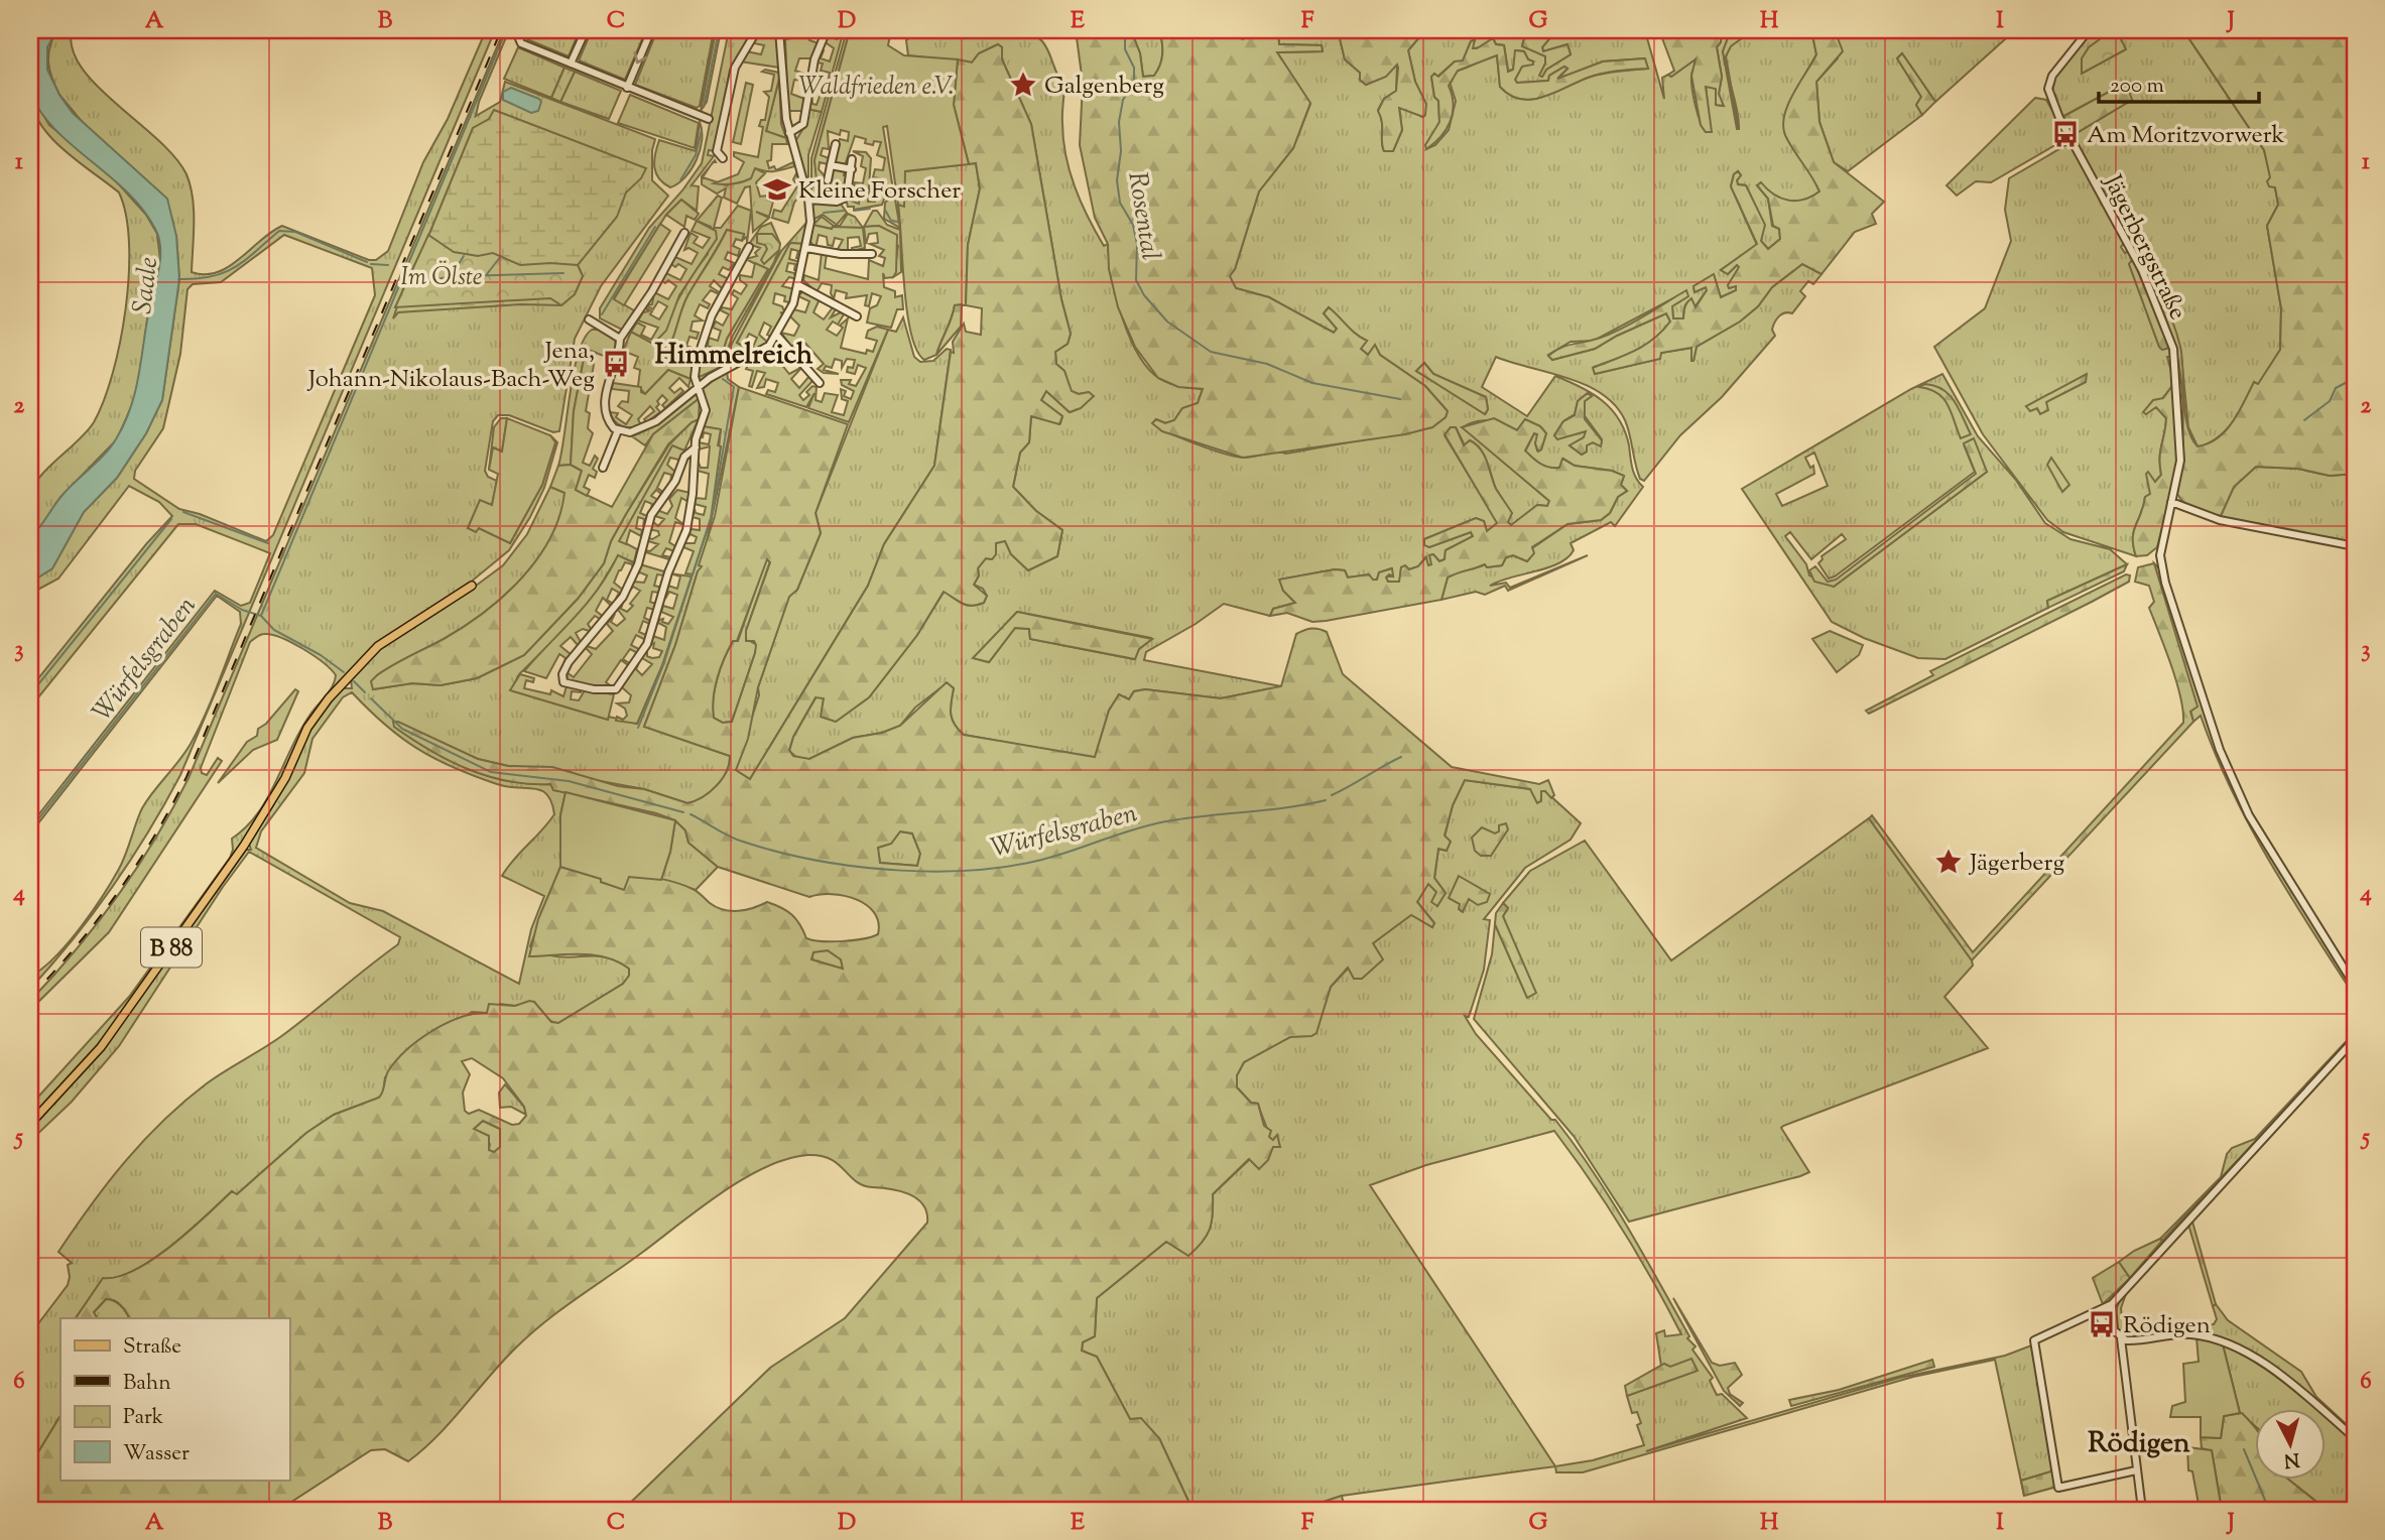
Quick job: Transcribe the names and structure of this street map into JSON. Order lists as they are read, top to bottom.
{
  "streets": {
    "main road": ["B 88"],
    "street": ["Jägerbergstraße"]
  },
  "districts": ["Himmelreich", "Rödigen"],
  "water": ["Rosental", "Saale", "Würfelsgraben"],
  "parks": ["Waldfrieden e.V.", "Im Ölste"],
  "places": {
    "place": ["Galgenberg", "Jägerberg"],
    "bus stop": ["Am Moritzvorwerk", "Jena, Johann-Nikolaus-Bach-Weg", "Rödigen"],
    "school or university": ["Kleine Forscher"]
  },
  "legend": [
    "Straße",
    "Bahn",
    "Park",
    "Wasser"
  ],
  "scale_bar": "200 m",
  "north": "bottom",
  "grid": {
    "columns": [
      "A",
      "B",
      "C",
      "D",
      "E",
      "F",
      "G",
      "H",
      "I",
      "J"
    ],
    "rows": [
      "1",
      "2",
      "3",
      "4",
      "5",
      "6"
    ]
  }
}
